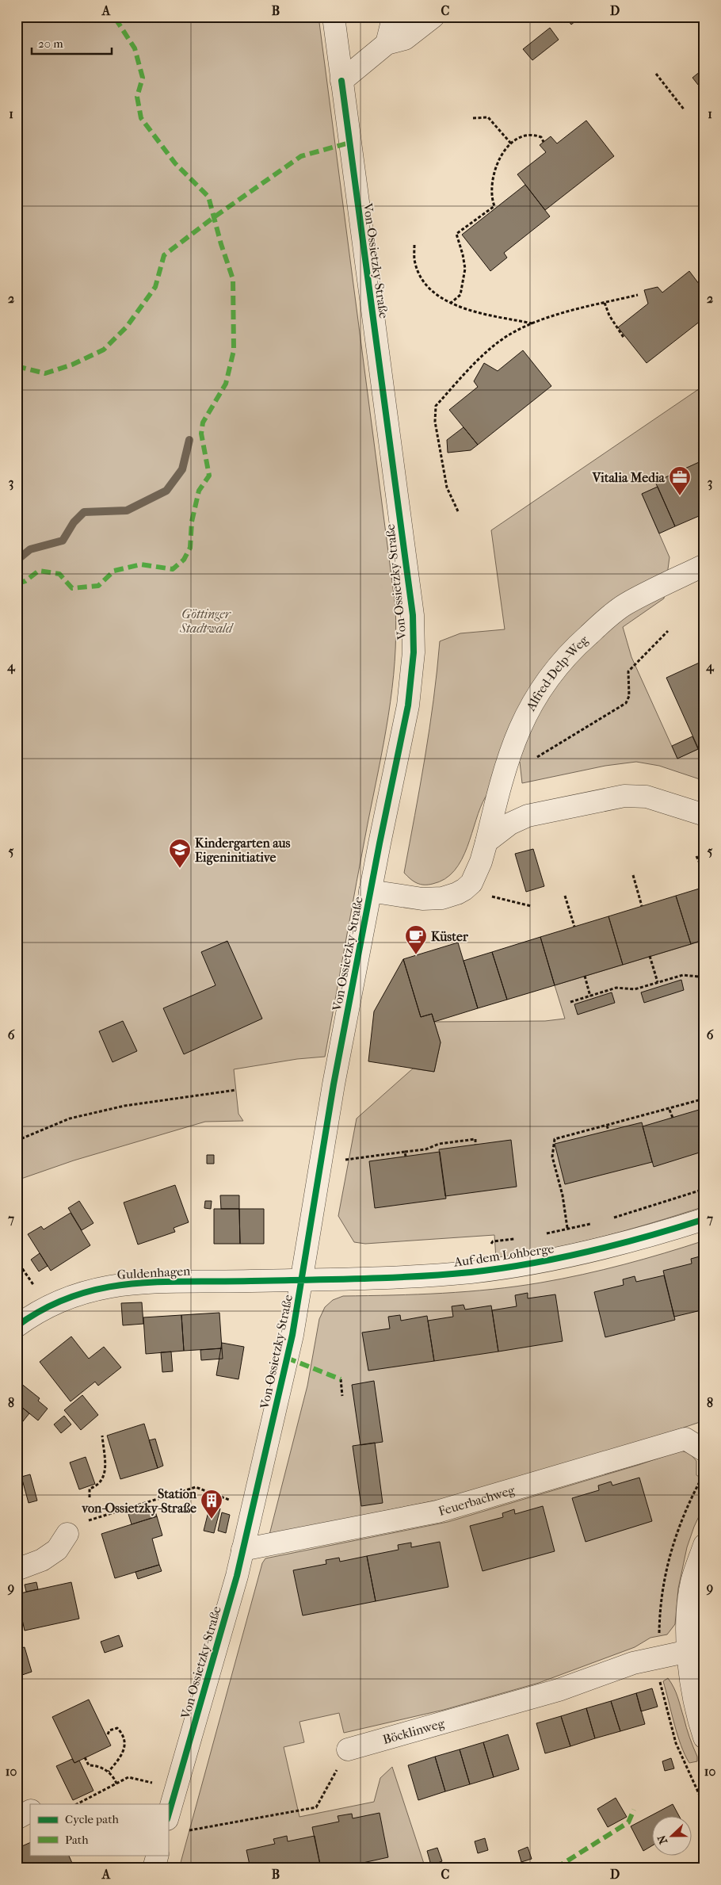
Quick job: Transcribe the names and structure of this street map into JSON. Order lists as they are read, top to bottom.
{
  "streets": {
    "street": [
      "Von-Ossietzky-Straße",
      "Alfred-Delp-Weg",
      "Auf dem Lohberge",
      "Guldenhagen",
      "Feuerbachweg",
      "Böcklinweg"
    ]
  },
  "crossings": [
    ["Von-Ossietzky-Straße", "Auf dem Lohberge"],
    ["Von-Ossietzky-Straße", "Guldenhagen"],
    ["Von-Ossietzky-Straße", "Feuerbachweg"],
    ["Auf dem Lohberge", "Guldenhagen"]
  ],
  "parks": ["Göttinger Stadtwald"],
  "places": {
    "office": ["Vitalia Media"],
    "school or university": ["Kindergarten aus Eigeninitiative"],
    "cafe": ["Küster"],
    "building": ["Station von-Ossietzky-Straße"]
  },
  "legend": ["Cycle path", "Path"],
  "scale_bar": "20 m",
  "north": "left",
  "grid": {
    "columns": [
      "A",
      "B",
      "C",
      "D"
    ],
    "rows": [
      "1",
      "2",
      "3",
      "4",
      "5",
      "6",
      "7",
      "8",
      "9",
      "10"
    ]
  }
}
